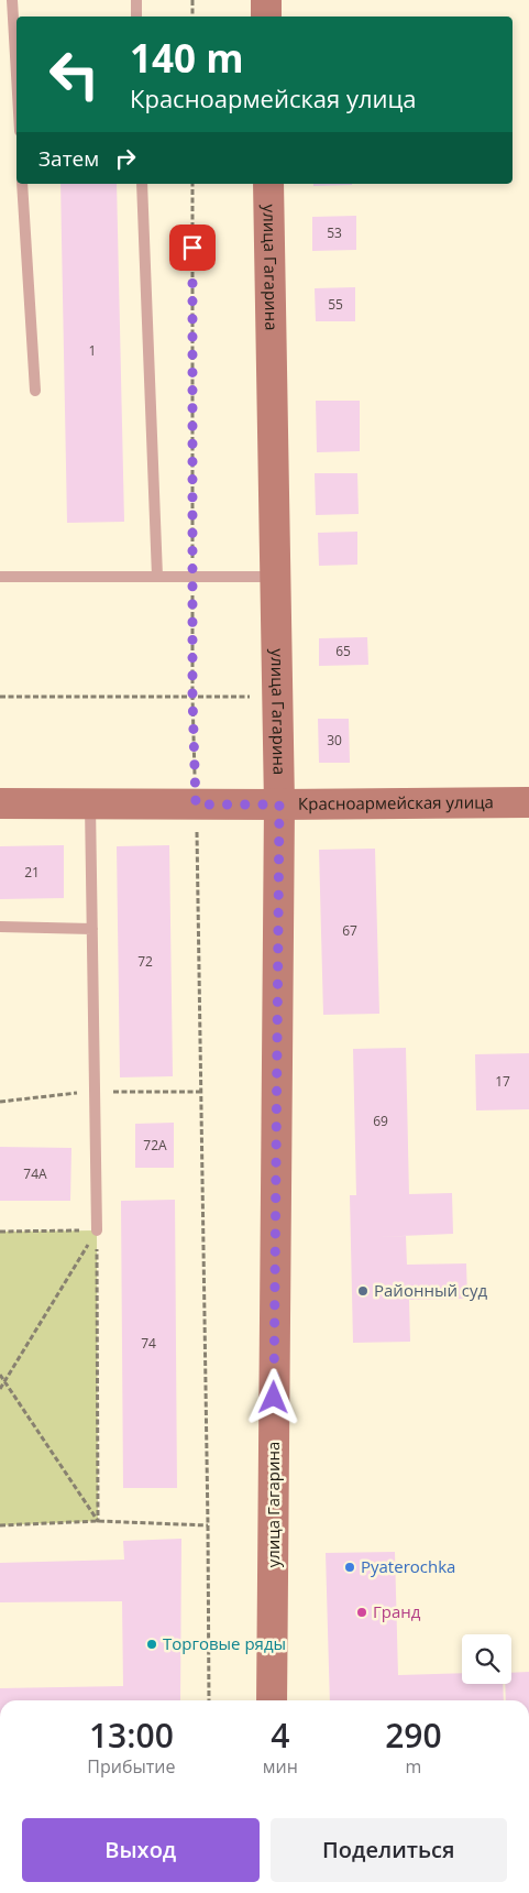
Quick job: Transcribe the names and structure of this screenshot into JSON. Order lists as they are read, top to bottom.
{
  "streets": {
    "main road": ["улица Гагарина", "Красноармейская улица"]
  },
  "crossings": [
    ["улица Гагарина", "Красноармейская улица"]
  ],
  "places": [
    "Районный суд",
    "Pyaterochka",
    "Гранд",
    "Торговые ряды"
  ],
  "house_numbers": [
    "53",
    "55",
    "1",
    "65",
    "30",
    "21",
    "67",
    "72",
    "17",
    "69",
    "72А",
    "74А",
    "74"
  ],
  "page": {
    "turn": ["140 m", "Красноармейская улица"],
    "then": "Затем",
    "eta": [
      "13:00",
      "Прибытие",
      "4",
      "мин",
      "290",
      "m"
    ],
    "buttons": ["Выход", "Поделиться"]
  }
}
